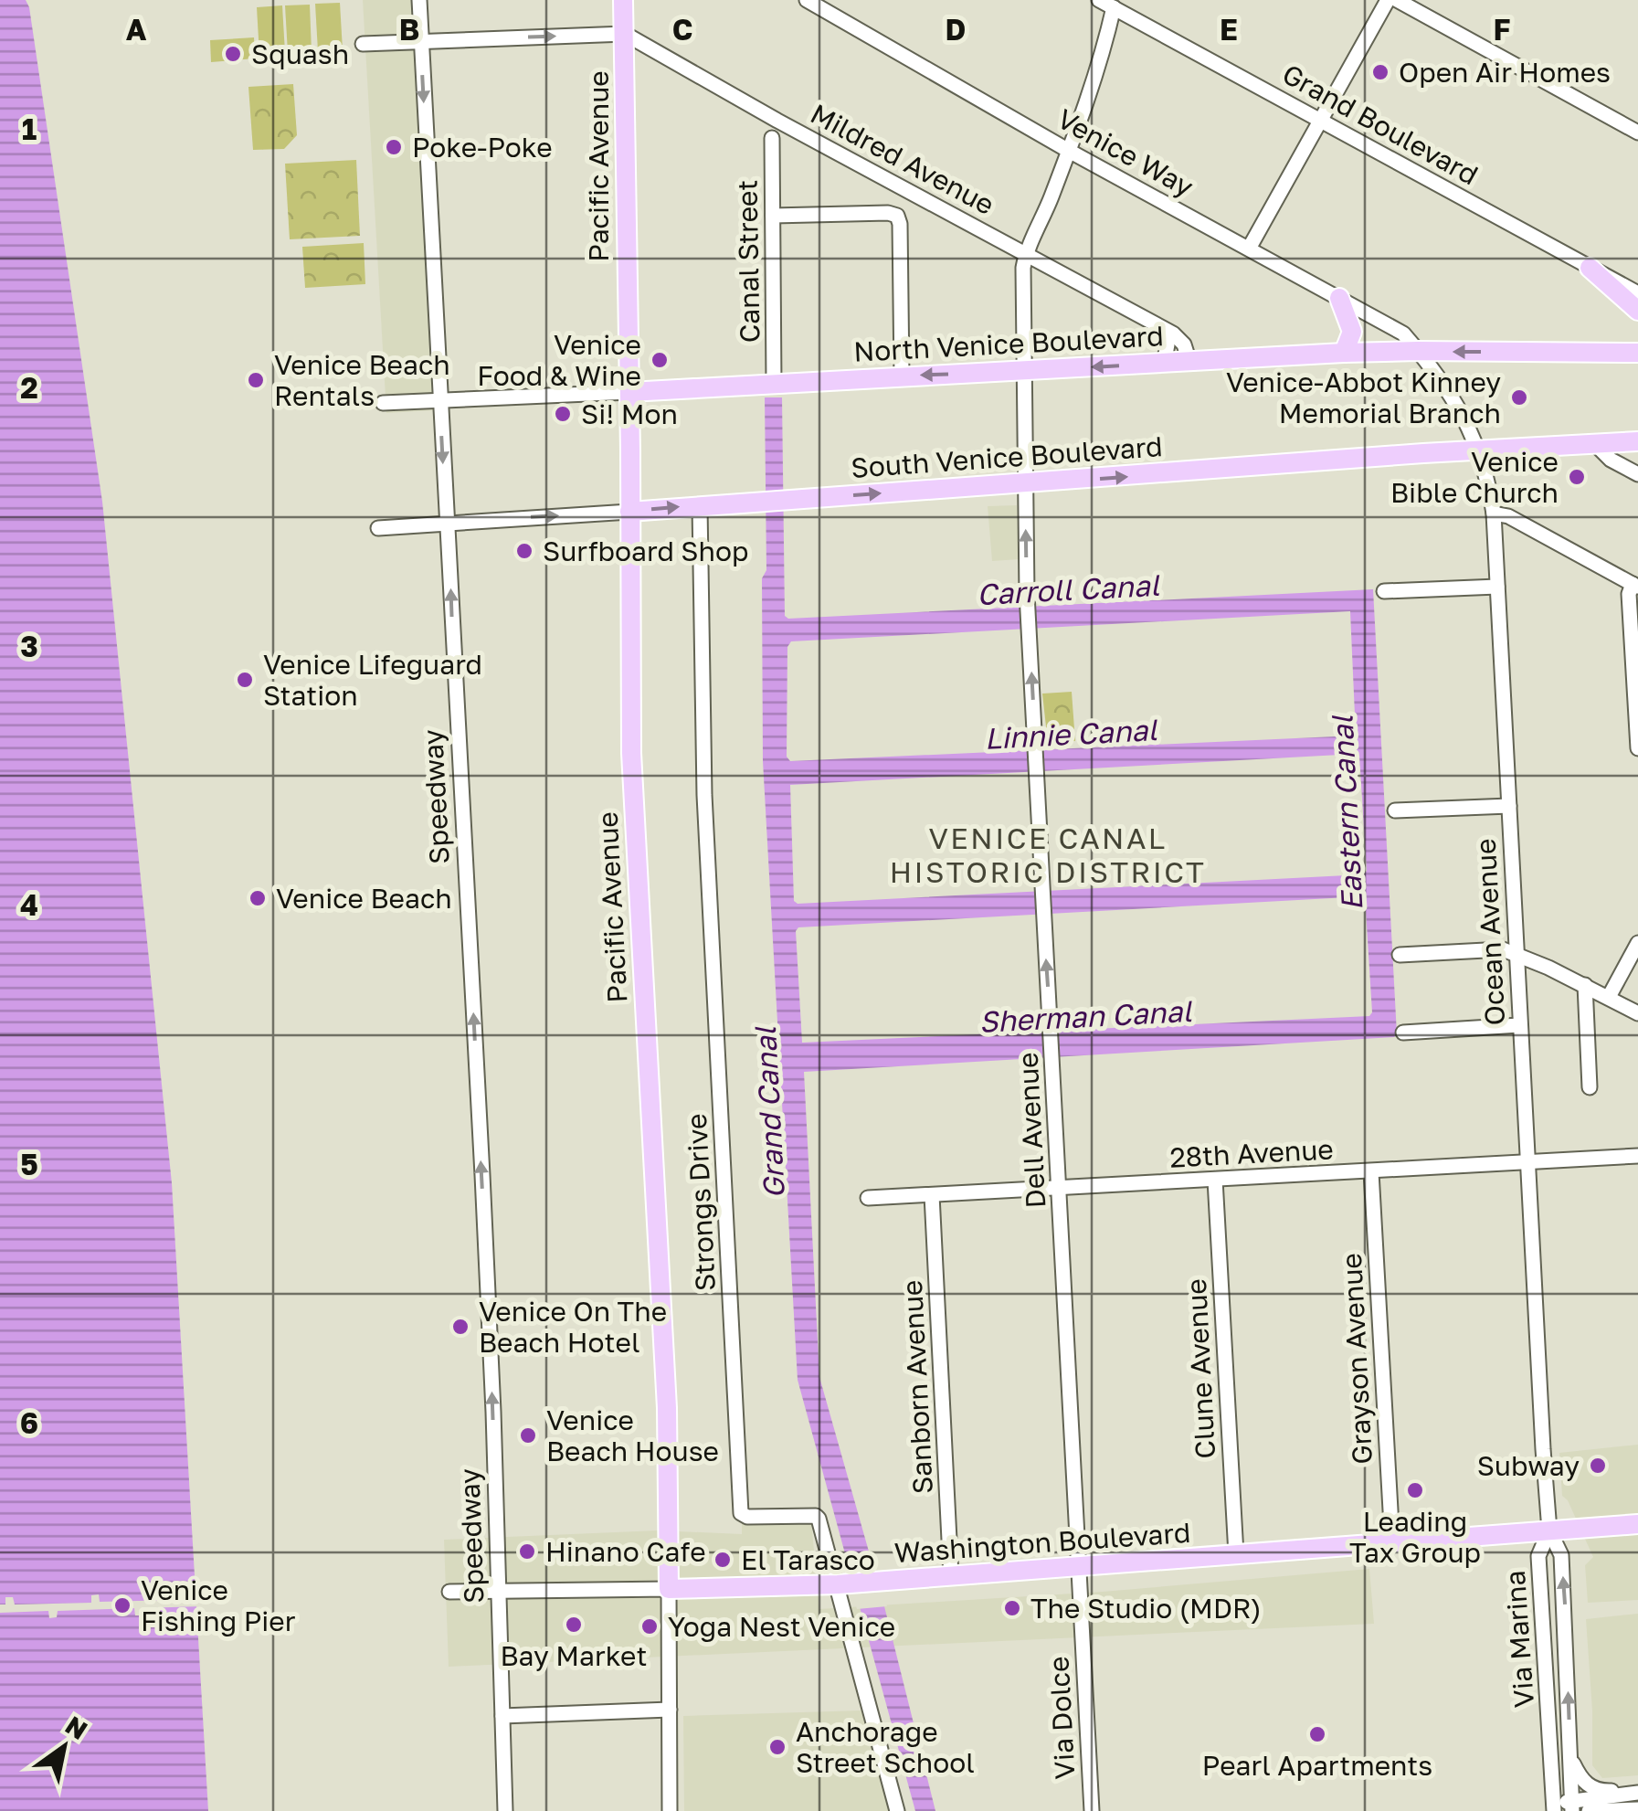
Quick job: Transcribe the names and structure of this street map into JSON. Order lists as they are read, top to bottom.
{
  "streets": {
    "main road": [
      "Pacific Avenue",
      "North Venice Boulevard",
      "South Venice Boulevard",
      "Washington Boulevard"
    ],
    "street": [
      "Grand Boulevard",
      "Venice Way",
      "Mildred Avenue",
      "Canal Street",
      "Speedway",
      "Ocean Avenue",
      "Dell Avenue",
      "28th Avenue",
      "Strongs Drive",
      "Grayson Avenue",
      "Clune Avenue",
      "Sanborn Avenue",
      "Via Marina",
      "Via Dolce"
    ]
  },
  "crossings": [
    ["Venice Way", "North Venice Boulevard"],
    ["Venice Way", "Ocean Avenue"],
    ["Mildred Avenue", "Pacific Avenue"],
    ["Mildred Avenue", "North Venice Boulevard"],
    ["Mildred Avenue", "Dell Avenue"],
    ["Pacific Avenue", "North Venice Boulevard"],
    ["Pacific Avenue", "South Venice Boulevard"],
    ["Pacific Avenue", "Washington Boulevard"],
    ["Canal Street", "North Venice Boulevard"],
    ["North Venice Boulevard", "Speedway"],
    ["North Venice Boulevard", "Ocean Avenue"],
    ["North Venice Boulevard", "Dell Avenue"],
    ["South Venice Boulevard", "Speedway"],
    ["South Venice Boulevard", "Ocean Avenue"],
    ["South Venice Boulevard", "Dell Avenue"],
    ["South Venice Boulevard", "Strongs Drive"],
    ["Speedway", "Washington Boulevard"],
    ["Ocean Avenue", "28th Avenue"],
    ["Ocean Avenue", "Washington Boulevard"],
    ["Ocean Avenue", "Via Marina"],
    ["Dell Avenue", "28th Avenue"],
    ["Dell Avenue", "Washington Boulevard"],
    ["Dell Avenue", "Via Dolce"],
    ["28th Avenue", "Grayson Avenue"],
    ["28th Avenue", "Clune Avenue"],
    ["28th Avenue", "Sanborn Avenue"],
    ["Strongs Drive", "Washington Boulevard"],
    ["Grayson Avenue", "Washington Boulevard"],
    ["Clune Avenue", "Washington Boulevard"],
    ["Sanborn Avenue", "Washington Boulevard"],
    ["Washington Boulevard", "Via Marina"],
    ["Washington Boulevard", "Via Dolce"]
  ],
  "one_way": ["North Venice Boulevard", "South Venice Boulevard", "Dell Avenue"],
  "districts": ["VENICE CANAL HISTORIC DISTRICT"],
  "water": [
    "Carroll Canal",
    "Linnie Canal",
    "Eastern Canal",
    "Sherman Canal",
    "Grand Canal"
  ],
  "places": [
    "Squash",
    "Open Air Homes",
    "Poke-Poke",
    "Venice Food & Wine",
    "Venice Beach Rentals",
    "Venice-Abbot Kinney Memorial Branch",
    "Si! Mon",
    "Venice Bible Church",
    "Surfboard Shop",
    "Venice Lifeguard Station",
    "Venice Beach",
    "Venice On The Beach Hotel",
    "Venice Beach House",
    "Subway",
    "Leading Tax Group",
    "Hinano Cafe",
    "El Tarasco",
    "Venice Fishing Pier",
    "The Studio (MDR)",
    "Bay Market",
    "Yoga Nest Venice",
    "Pearl Apartments",
    "Anchorage Street School"
  ],
  "north": "top right",
  "grid": {
    "columns": [
      "A",
      "B",
      "C",
      "D",
      "E",
      "F"
    ],
    "rows": [
      "1",
      "2",
      "3",
      "4",
      "5",
      "6"
    ]
  }
}
